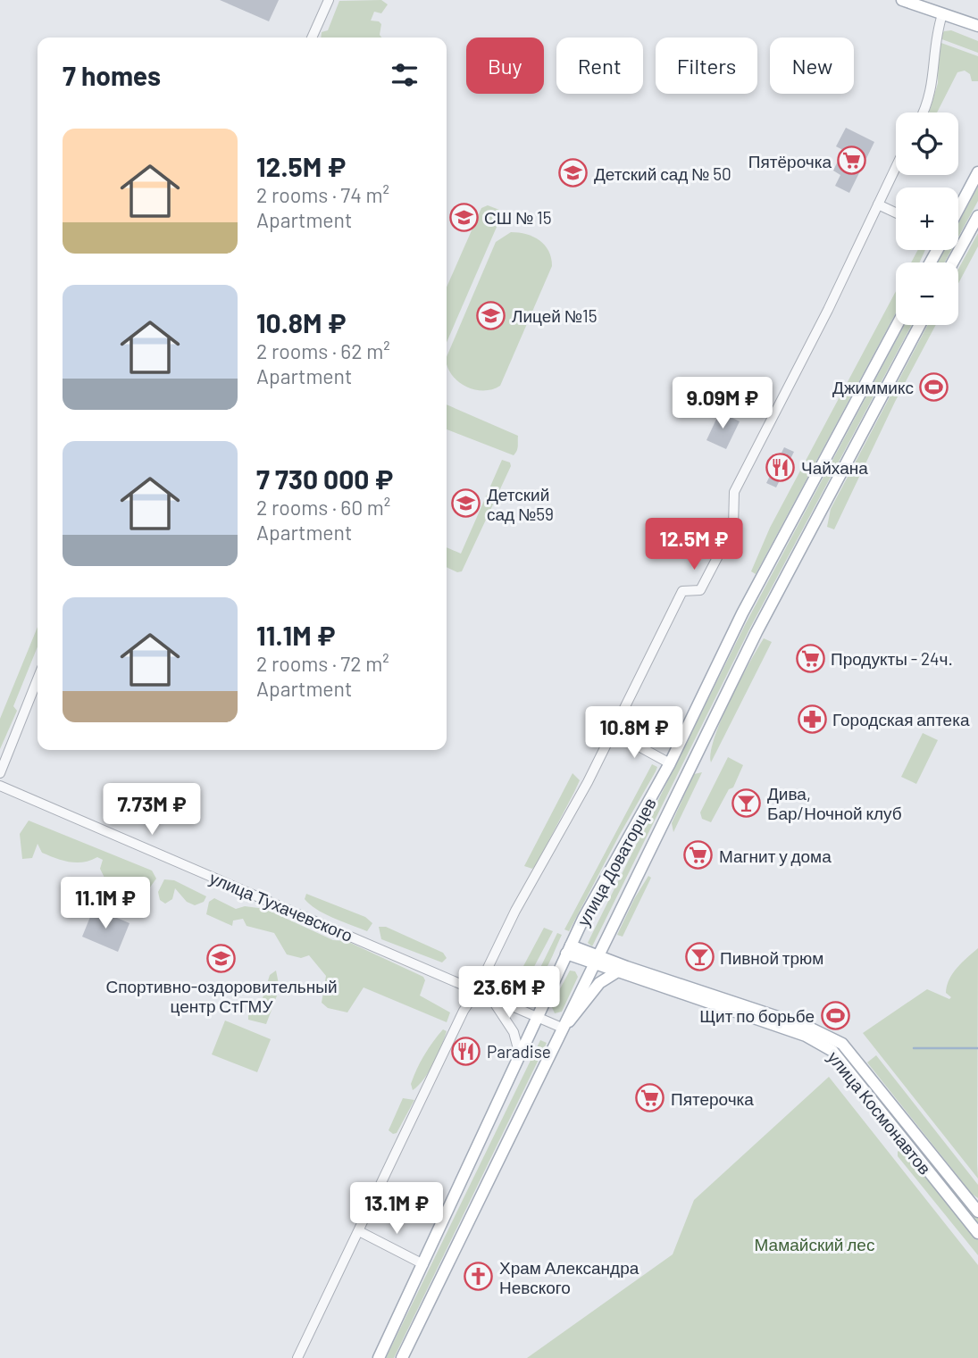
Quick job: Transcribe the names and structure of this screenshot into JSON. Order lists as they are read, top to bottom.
{
  "streets": {
    "main road": ["улица Доваторцев", "улица Космонавтов"],
    "street": ["улица Тухачевского"]
  },
  "crossings": [
    ["улица Доваторцев", "улица Тухачевского"]
  ],
  "parks": ["Мамайский лес"],
  "places": {
    "supermarket": [
      "Пятёрочка",
      "Продукты - 24ч.",
      "Магнит у дома",
      "Пятерочка"
    ],
    "school or university": [
      "Детский сад № 50",
      "СШ № 15",
      "Лицей №15",
      "Детский сад №59",
      "Спортивно-оздоровительный центр СтГМУ"
    ],
    "sports": ["Джиммикс", "Щит по борьбе"],
    "restaurant": ["Чайхана", "Paradise"],
    "pharmacy": ["Городская аптека"],
    "bar": ["Дива, Бар/Ночной клуб", "Пивной трюм"],
    "church": ["Храм Александра Невского"]
  },
  "page": {
    "chip": [
      "Buy",
      "Rent",
      "Filters",
      "New"
    ],
    "heading": "7 homes",
    "map_buttons": ["+", "−"],
    "list": [
      {
        "name": "12.5M ₽",
        "note": "2 rooms · 74 m² · Apartment"
      },
      {
        "name": "10.8M ₽",
        "note": "2 rooms · 62 m² · Apartment"
      },
      {
        "name": "7 730 000 ₽",
        "note": "2 rooms · 60 m² · Apartment"
      },
      {
        "name": "11.1M ₽",
        "note": "2 rooms · 72 m² · Apartment"
      }
    ],
    "price": [
      "9.09M ₽",
      "12.5M ₽",
      "10.8M ₽",
      "7.73M ₽",
      "11.1M ₽",
      "23.6M ₽",
      "13.1M ₽"
    ]
  }
}
